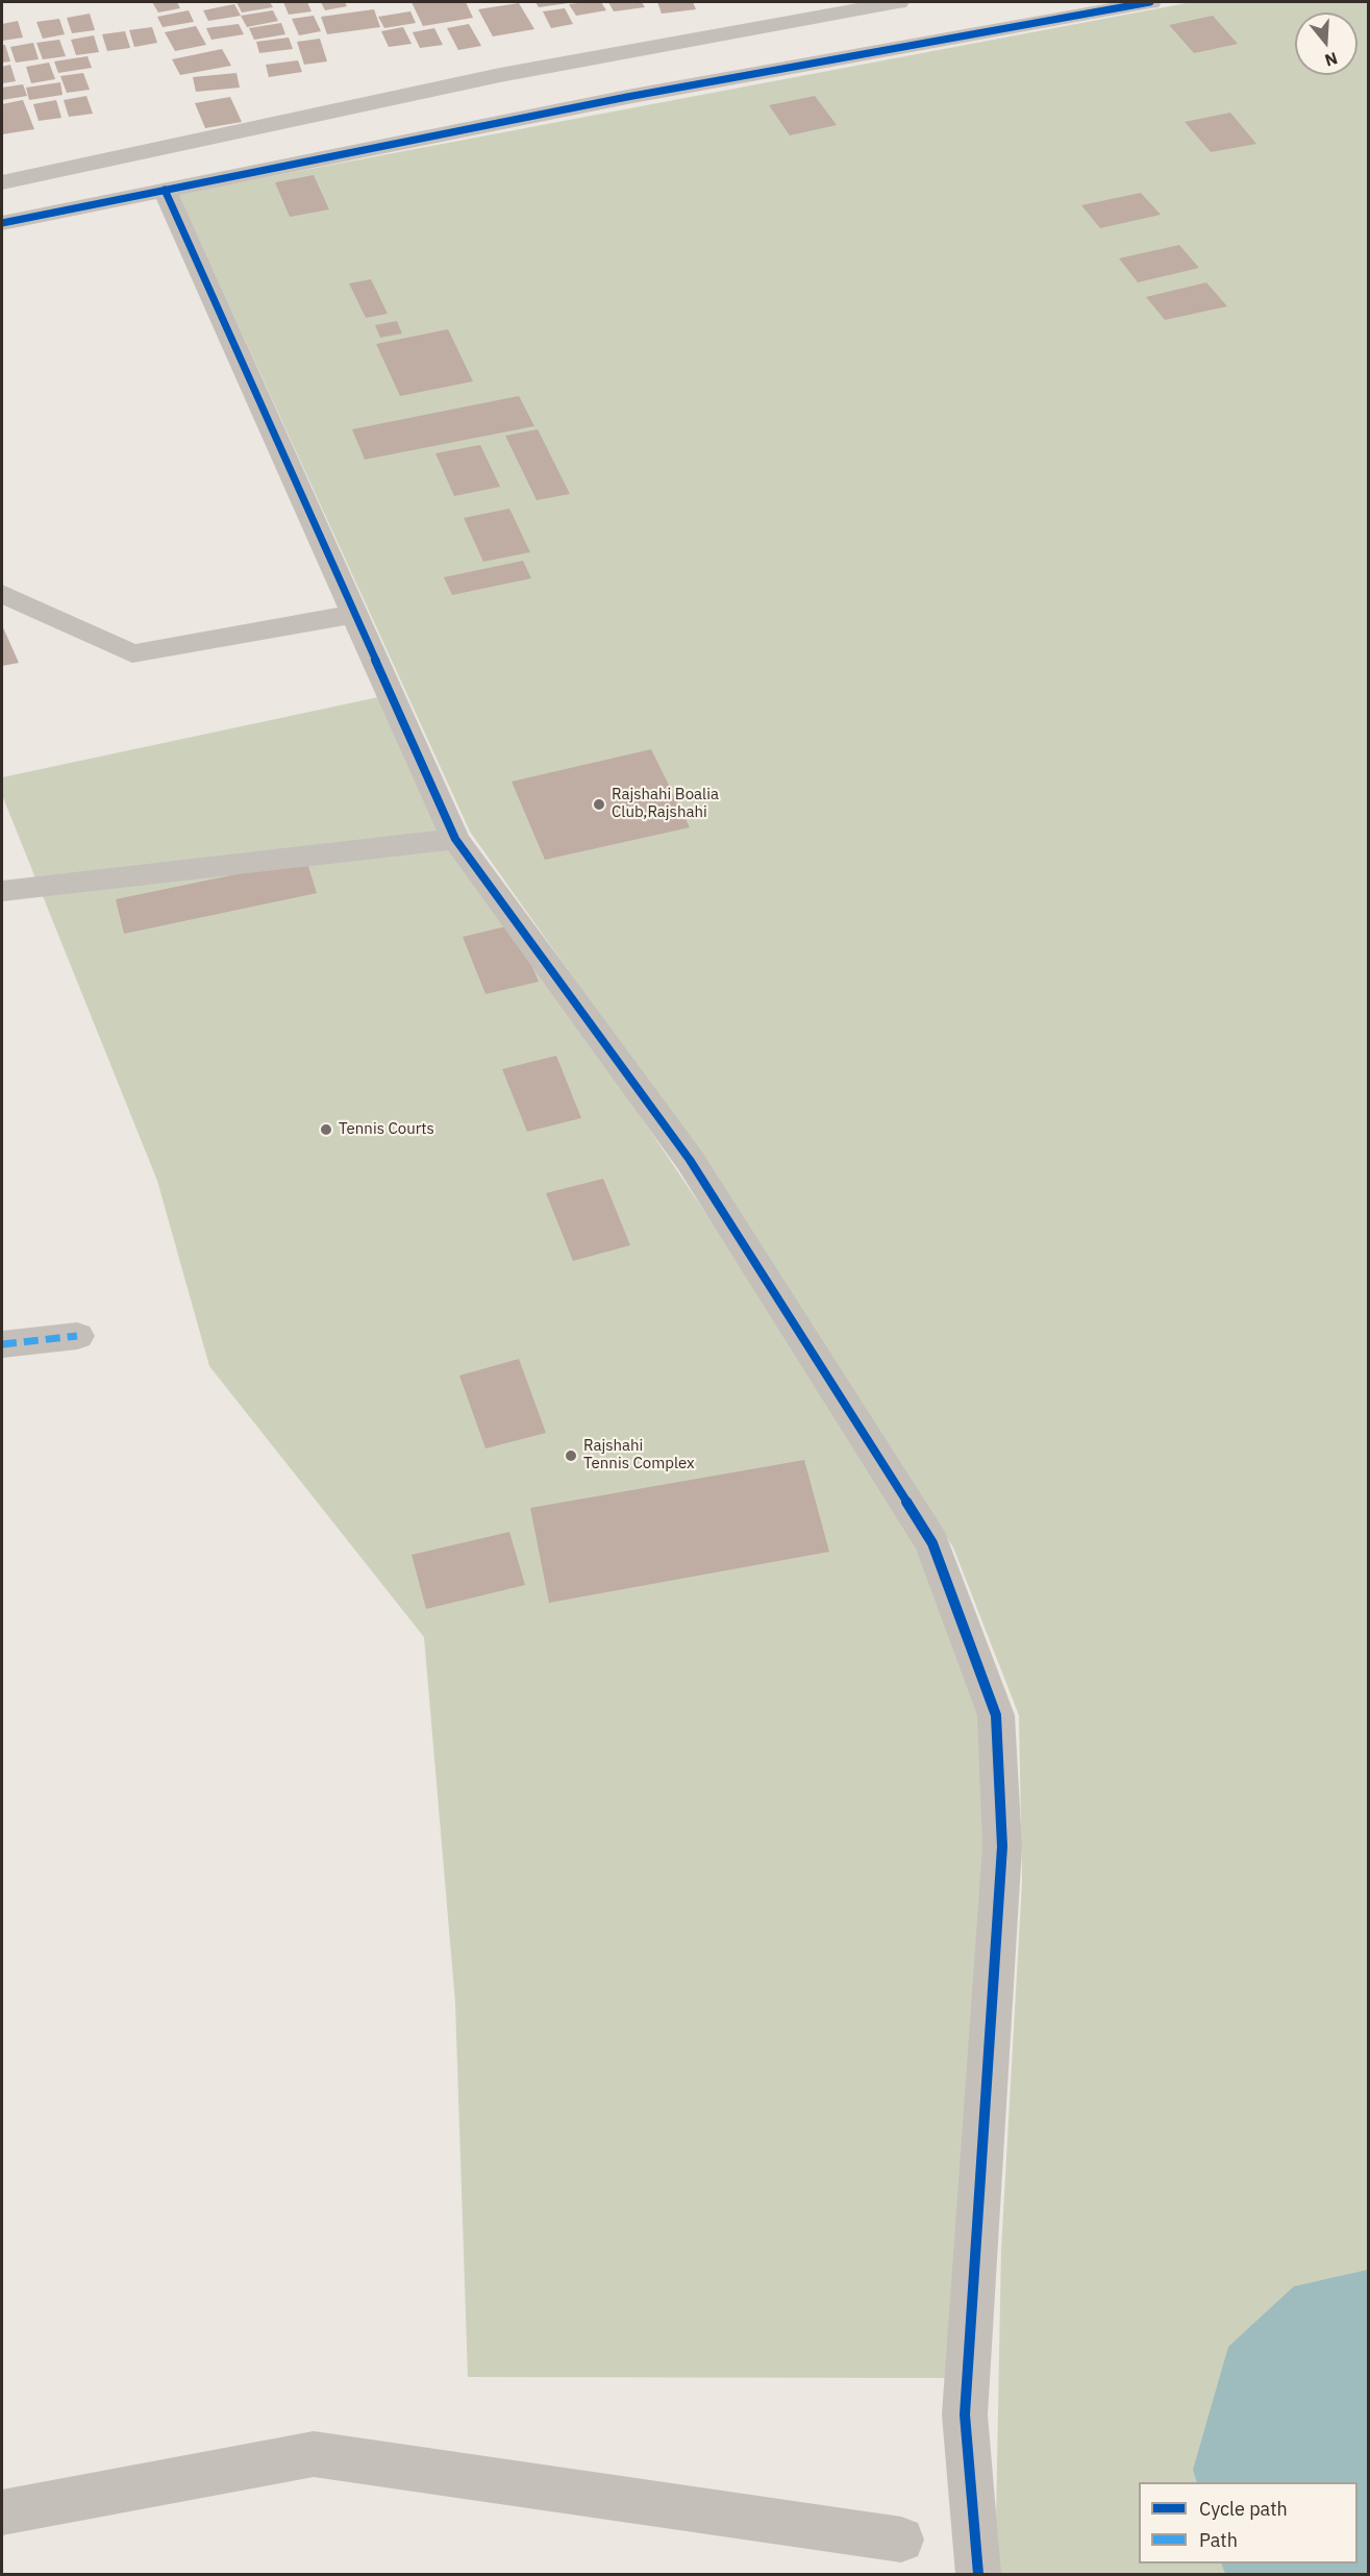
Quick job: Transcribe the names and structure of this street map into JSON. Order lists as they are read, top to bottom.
{
  "places": ["Rajshahi Boalia Club,Rajshahi", "Tennis Courts", "Rajshahi Tennis Complex"],
  "legend": ["Cycle path", "Path"],
  "north": "bottom"
}
